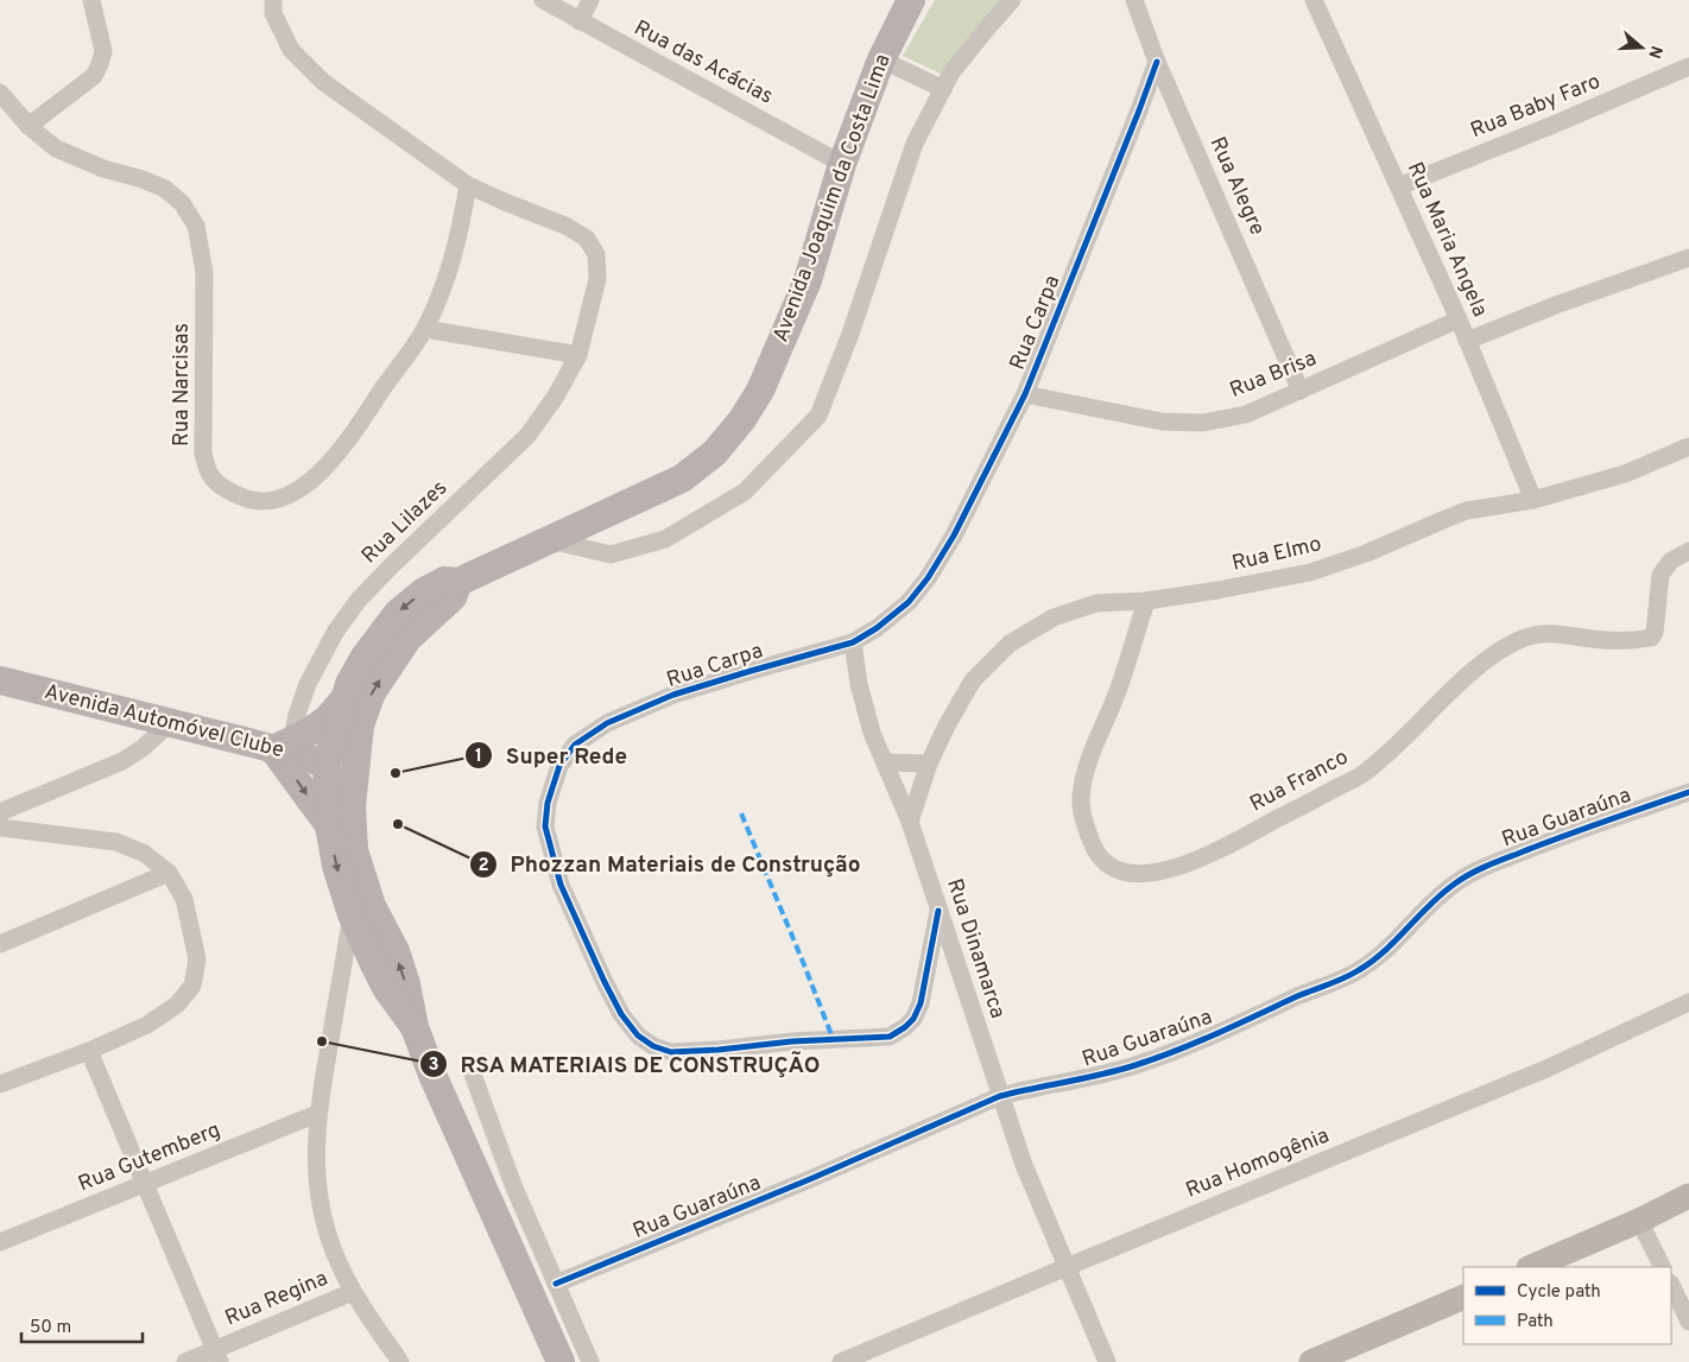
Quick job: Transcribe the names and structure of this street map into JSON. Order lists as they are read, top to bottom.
{
  "streets": {
    "main road": ["Avenida Joaquim da Costa Lima", "Avenida Automóvel Clube"],
    "street": [
      "Rua das Acácias",
      "Rua Baby Faro",
      "Rua Alegre",
      "Rua Maria Angela",
      "Rua Carpa",
      "Rua Brisa",
      "Rua Narcisas",
      "Rua Lilazes",
      "Rua Elmo",
      "Rua Franco",
      "Rua Guaraúna",
      "Rua Dinamarca",
      "Rua Gutemberg",
      "Rua Homogênia",
      "Rua Regina"
    ]
  },
  "crossings": [
    ["Rua das Acácias", "Avenida Joaquim da Costa Lima"],
    ["Rua Baby Faro", "Rua Maria Angela"],
    ["Rua Alegre", "Rua Carpa"],
    ["Rua Alegre", "Rua Brisa"],
    ["Avenida Joaquim da Costa Lima", "Avenida Automóvel Clube"],
    ["Rua Maria Angela", "Rua Brisa"],
    ["Rua Maria Angela", "Rua Elmo"],
    ["Rua Carpa", "Rua Brisa"],
    ["Rua Carpa", "Rua Dinamarca"],
    ["Rua Narcisas", "Rua Lilazes"],
    ["Rua Lilazes", "Avenida Automóvel Clube"],
    ["Rua Elmo", "Rua Franco"],
    ["Rua Elmo", "Rua Dinamarca"],
    ["Rua Guaraúna", "Rua Dinamarca"],
    ["Rua Dinamarca", "Rua Homogênia"]
  ],
  "places": ["Super Rede", "Phozzan Materiais de Construção", "RSA MATERIAIS DE CONSTRUÇÃO"],
  "legend": ["Cycle path", "Path"],
  "scale_bar": "50 m",
  "north": "right"
}
